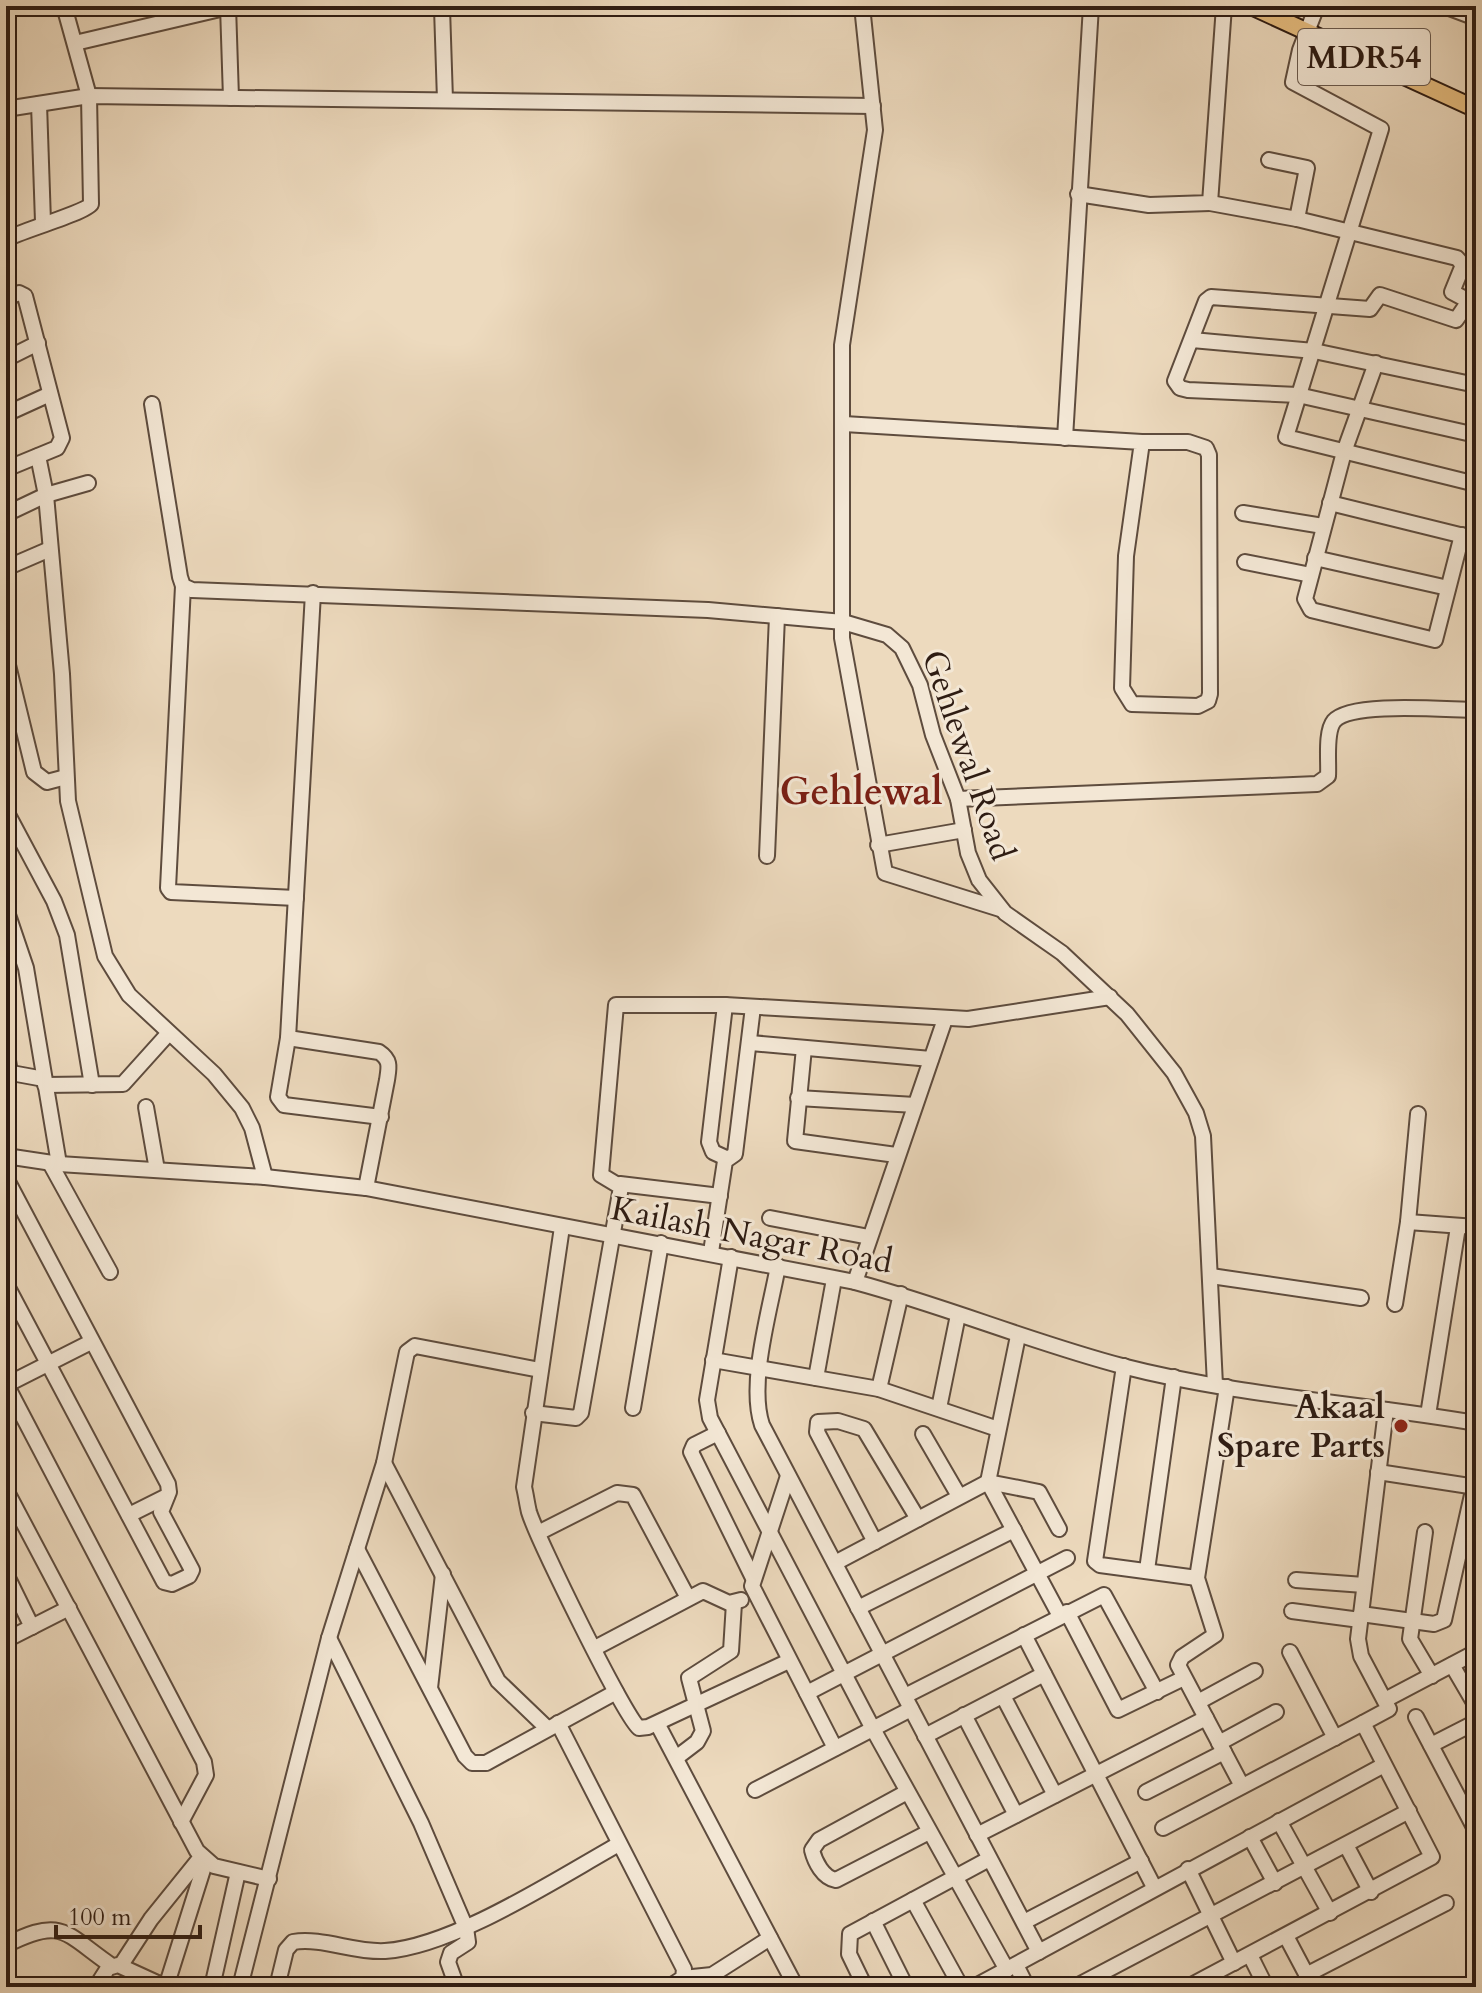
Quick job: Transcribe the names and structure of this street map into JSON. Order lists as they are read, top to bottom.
{
  "streets": {
    "main road": ["MDR54"],
    "street": ["Gehlewal Road", "Kailash Nagar Road"]
  },
  "crossings": [
    ["Gehlewal Road", "Kailash Nagar Road"]
  ],
  "districts": ["Gehlewal"],
  "places": ["Akaal Spare Parts"],
  "scale_bar": "100 m"
}
